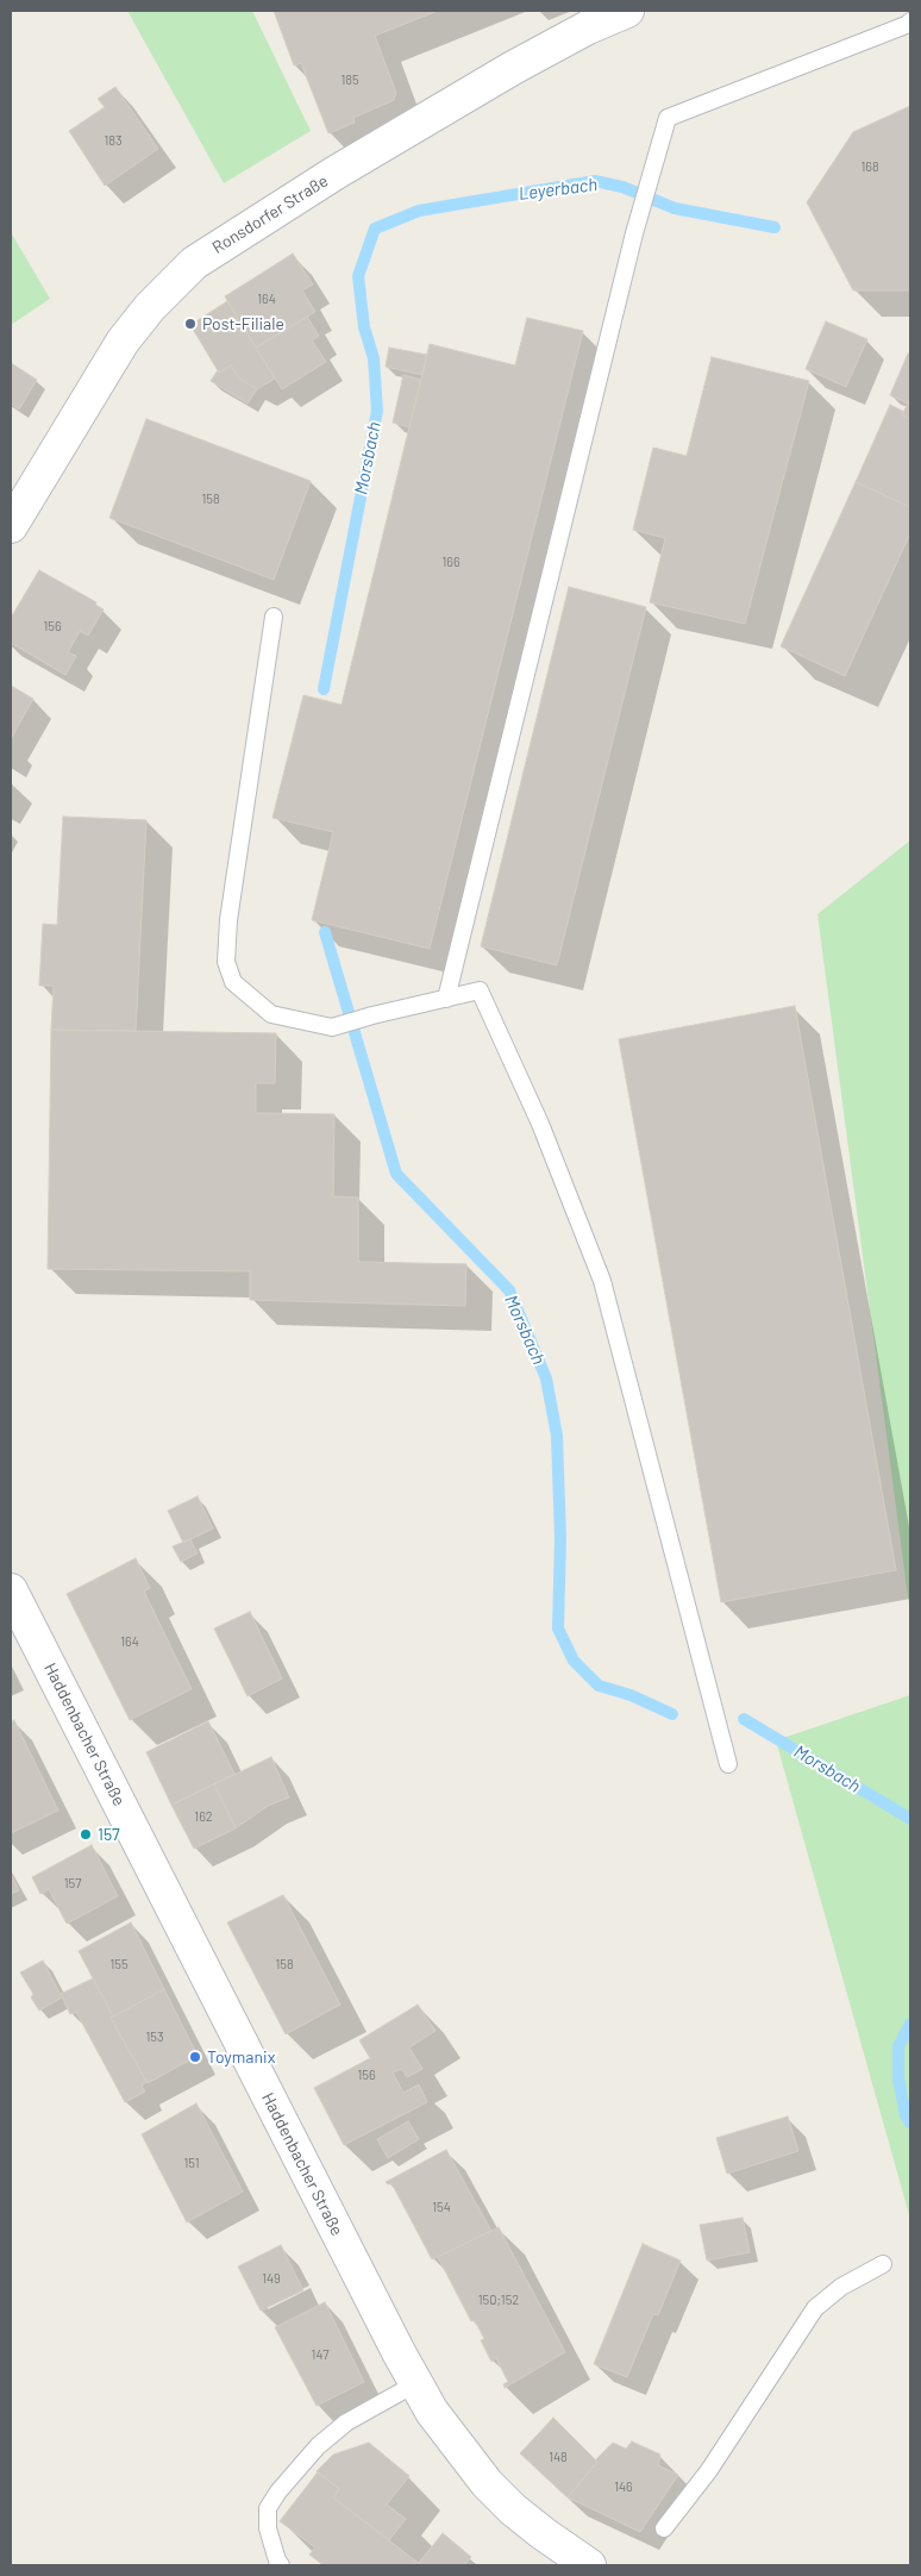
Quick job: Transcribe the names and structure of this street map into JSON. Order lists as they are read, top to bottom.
{
  "streets": {
    "main road": ["Ronsdorfer Straße", "Haddenbacher Straße"]
  },
  "water": ["Leyerbach", "Morsbach"],
  "places": ["Post-Filiale", "157", "Toymanix"],
  "house_numbers": [
    "185",
    "183",
    "168",
    "164",
    "158",
    "166",
    "156",
    "164",
    "162",
    "157",
    "155",
    "158",
    "153",
    "156",
    "151",
    "154",
    "149",
    "150;152",
    "147",
    "148",
    "146"
  ]
}
